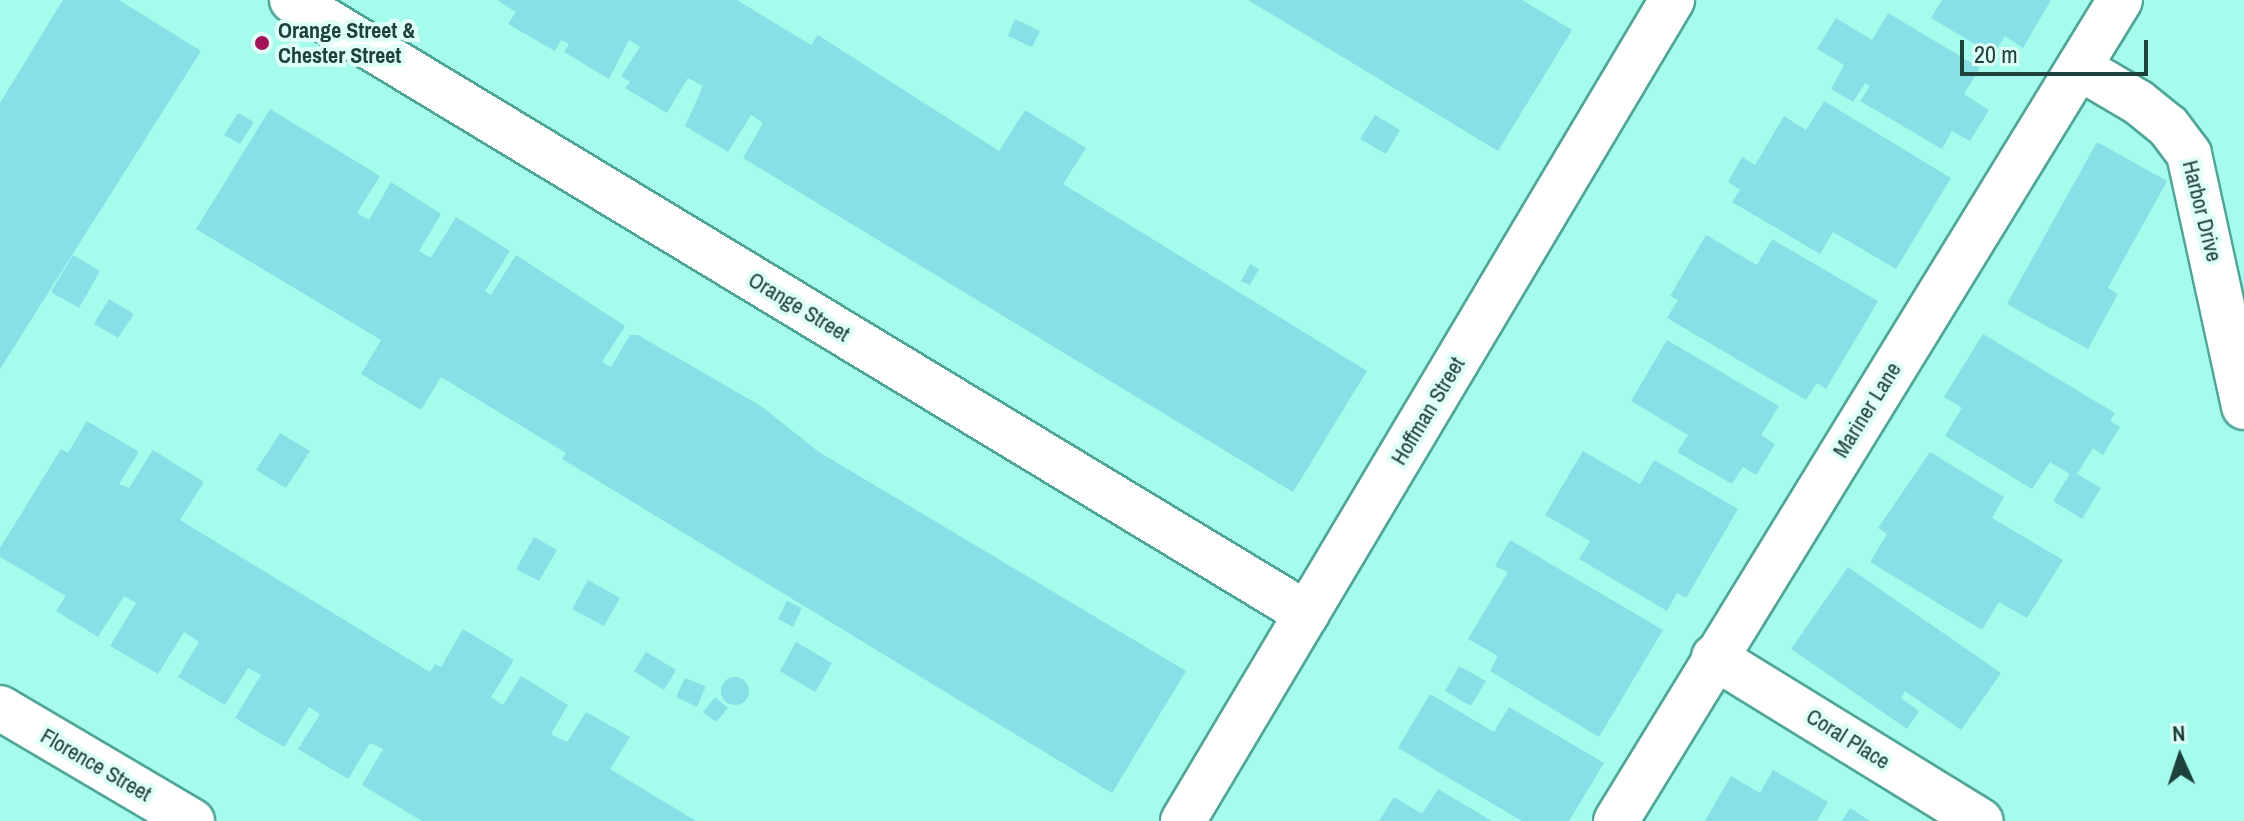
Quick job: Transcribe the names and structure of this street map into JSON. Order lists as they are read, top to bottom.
{
  "streets": {
    "street": [
      "Harbor Drive",
      "Orange Street",
      "Mariner Lane",
      "Hoffman Street",
      "Coral Place",
      "Florence Street"
    ]
  },
  "crossings": [
    ["Harbor Drive", "Mariner Lane"],
    ["Orange Street", "Hoffman Street"],
    ["Mariner Lane", "Coral Place"]
  ],
  "places": ["Orange Street & Chester Street"],
  "scale_bar": "20 m",
  "north": "top"
}
